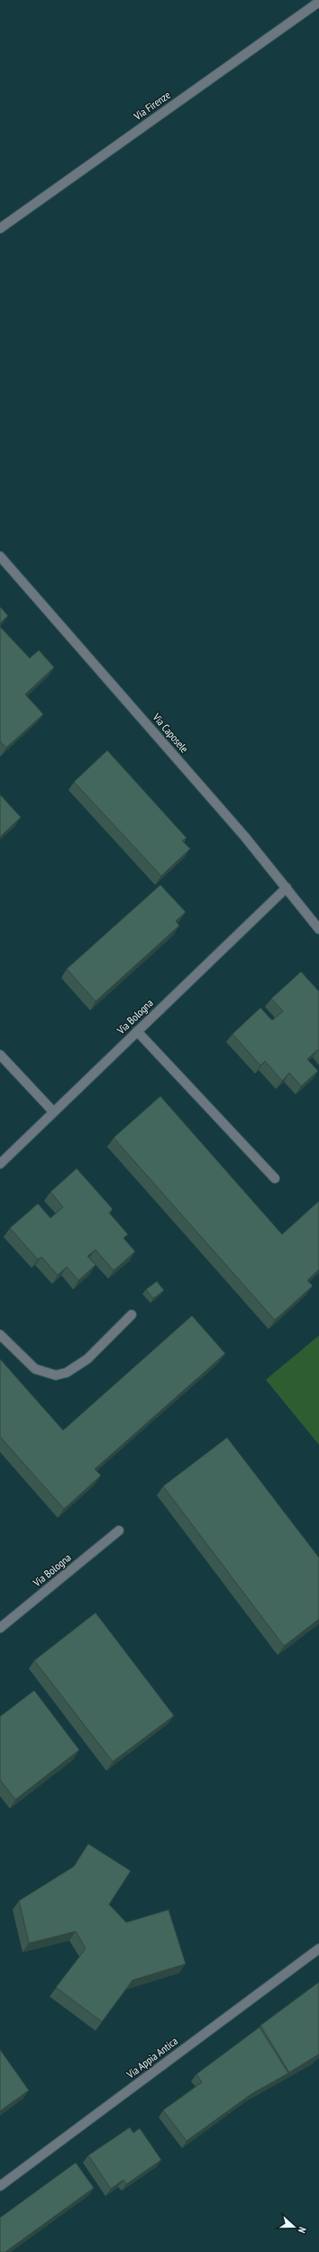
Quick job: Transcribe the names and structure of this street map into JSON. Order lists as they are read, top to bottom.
{
  "streets": {
    "street": [
      "Via Firenze",
      "Via Caposele",
      "Via Bologna",
      "Via Appia Antica"
    ]
  },
  "crossings": [
    ["Via Caposele", "Via Bologna"]
  ],
  "north": "right"
}
